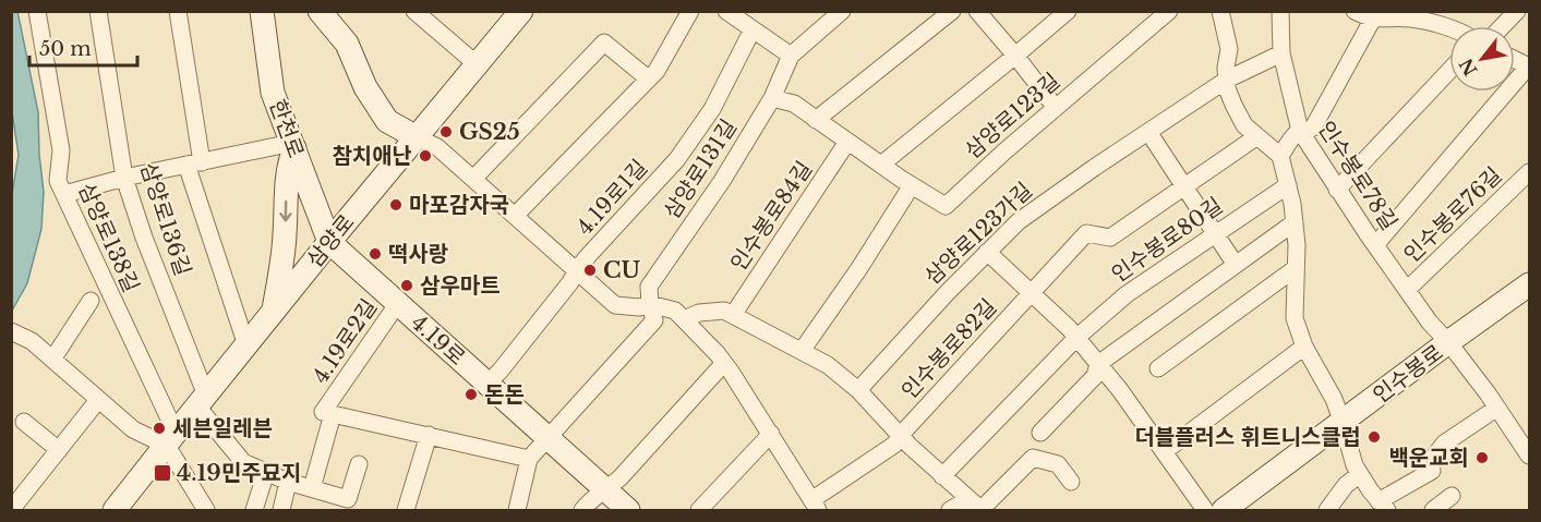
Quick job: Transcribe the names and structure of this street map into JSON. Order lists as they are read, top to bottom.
{
  "streets": {
    "main road": [
      "한천로",
      "삼양로",
      "4.19로",
      "인수봉로"
    ],
    "street": [
      "삼양로123길",
      "삼양로131길",
      "인수봉로78길",
      "4.19로1길",
      "인수봉로76길",
      "인수봉로84길",
      "삼양로136길",
      "삼양로123가길",
      "삼양로138길",
      "인수봉로80길",
      "4.19로2길",
      "인수봉로82길"
    ]
  },
  "crossings": [
    ["삼양로123길", "삼양로131길"],
    ["삼양로123길", "인수봉로84길"],
    ["한천로", "삼양로"],
    ["한천로", "4.19로"],
    ["인수봉로78길", "인수봉로76길"],
    ["인수봉로78길", "삼양로123가길"],
    ["인수봉로78길", "인수봉로"],
    ["4.19로1길", "4.19로"],
    ["삼양로136길", "삼양로"],
    ["삼양로138길", "삼양로"],
    ["삼양로", "4.19로"],
    ["4.19로", "4.19로2길"]
  ],
  "places": {
    "other": [
      "GS25",
      "참치애난",
      "마포감자국",
      "떡사랑",
      "CU",
      "삼우마트",
      "돈돈",
      "세븐일레븐",
      "더블플러스 휘트니스클럽",
      "백운교회"
    ],
    "transit": ["4.19민주묘지"]
  },
  "scale_bar": "50 m",
  "north": "bottom left"
}
